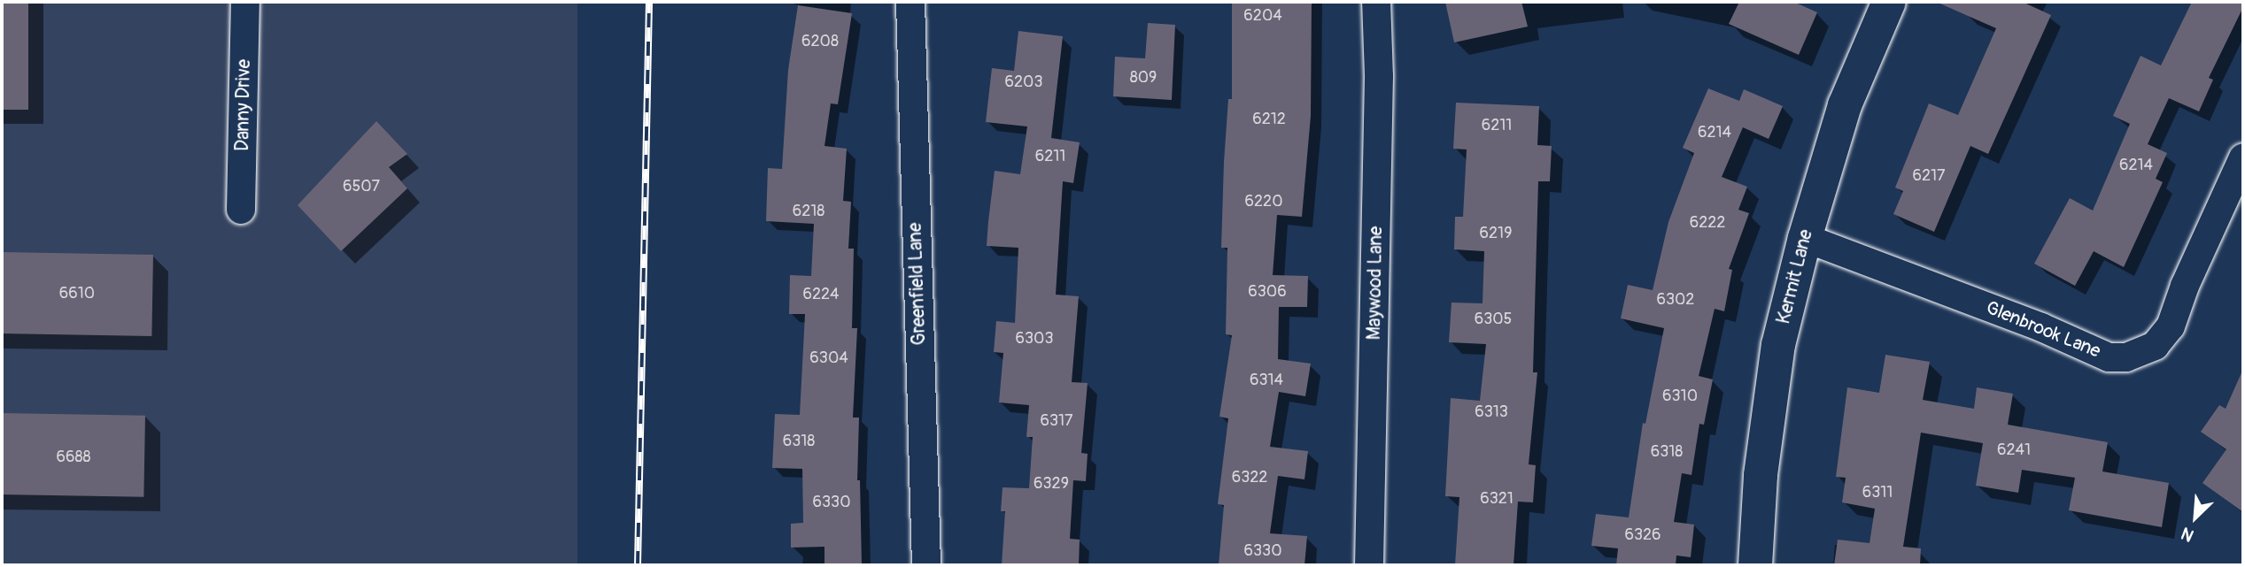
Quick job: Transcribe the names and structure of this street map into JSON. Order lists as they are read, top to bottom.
{
  "streets": {
    "street": [
      "Danny Drive",
      "Kermit Lane",
      "Maywood Lane",
      "Greenfield Lane",
      "Glenbrook Lane"
    ]
  },
  "crossings": [
    ["Kermit Lane", "Glenbrook Lane"]
  ],
  "house_numbers": [
    "6204",
    "6208",
    "809",
    "6203",
    "6212",
    "6211",
    "6214",
    "6211",
    "6214",
    "6217",
    "6507",
    "6220",
    "6218",
    "6222",
    "6219",
    "6306",
    "6610",
    "6224",
    "6302",
    "6305",
    "6303",
    "6304",
    "6314",
    "6310",
    "6313",
    "6317",
    "6318",
    "6241",
    "6318",
    "6688",
    "6322",
    "6329",
    "6311",
    "6321",
    "6330",
    "6326",
    "6330"
  ],
  "north": "bottom left"
}
